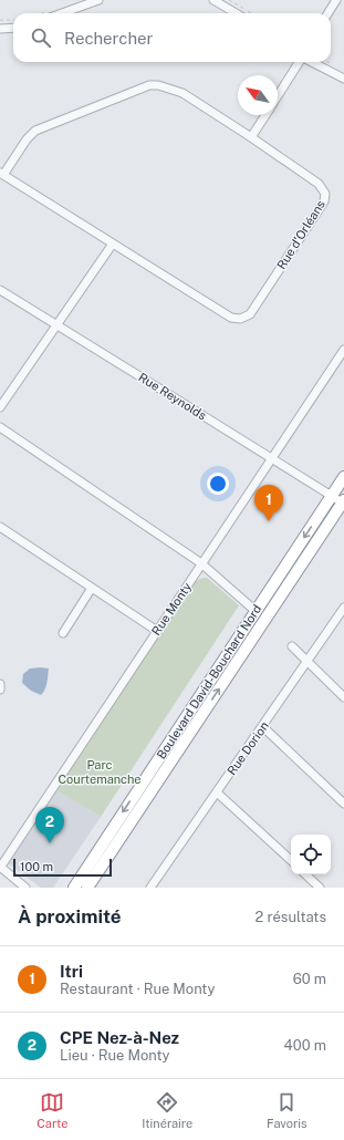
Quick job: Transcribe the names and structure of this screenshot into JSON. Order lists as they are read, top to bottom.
{
  "streets": {
    "highway": ["Boulevard David-Bouchard Nord"],
    "street": [
      "Rue d'Orléans",
      "Rue Reynolds",
      "Rue Monty",
      "Rue Dorion"
    ]
  },
  "crossings": [
    ["Rue Reynolds", "Rue Monty"],
    ["Rue Reynolds", "Boulevard David-Bouchard Nord"]
  ],
  "parks": ["Parc Courtemanche"],
  "scale_bar": "100 m",
  "north": "top left",
  "page": {
    "search": "Rechercher",
    "pins": ["1", "2"],
    "scale": "100 m",
    "heading": ["À proximité", "2 résultats"],
    "list": [
      {
        "mark": "1",
        "name": "Itri",
        "note": "Restaurant · Rue Monty",
        "value": "60 m"
      },
      {
        "mark": "2",
        "name": "CPE Nez-à-Nez",
        "note": "Lieu · Rue Monty",
        "value": "400 m"
      }
    ],
    "nav": ["Carte", "Itinéraire", "Favoris"]
  }
}
